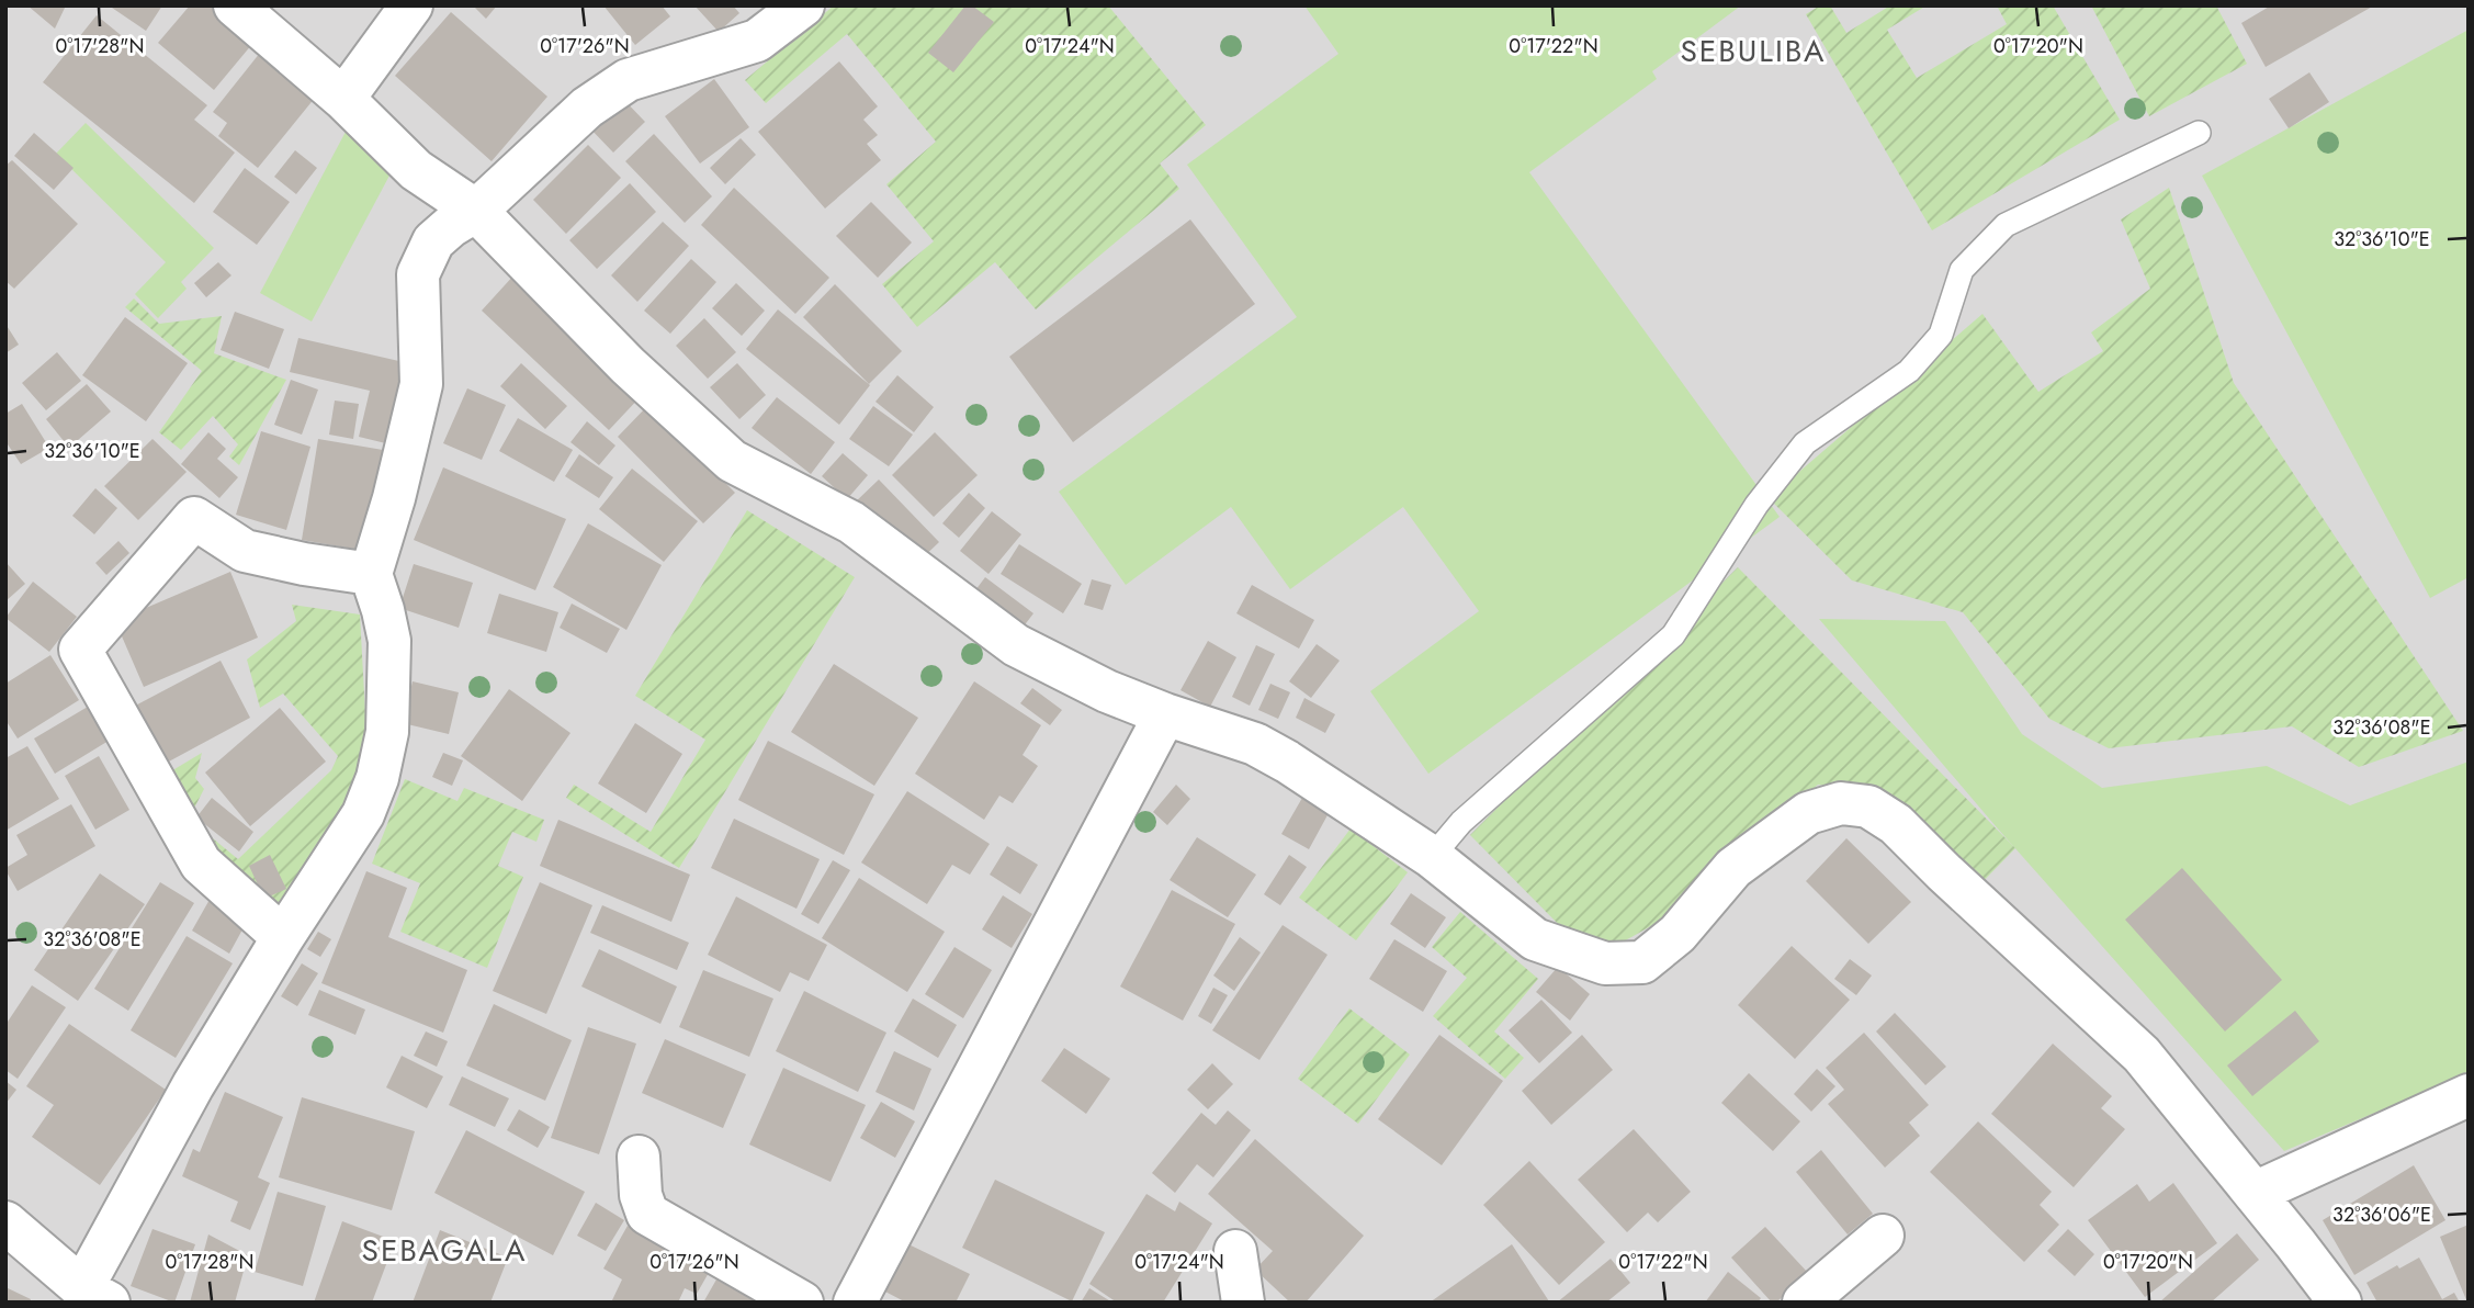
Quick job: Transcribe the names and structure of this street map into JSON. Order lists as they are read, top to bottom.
{
  "districts": ["SEBULIBA", "SEBAGALA"],
  "coordinates": [
    "0°17'28\"N",
    "0°17'26\"N",
    "0°17'24\"N",
    "0°17'22\"N",
    "0°17'20\"N",
    "32°36'10\"E",
    "32°36'08\"E",
    "32°36'06\"E"
  ]
}
